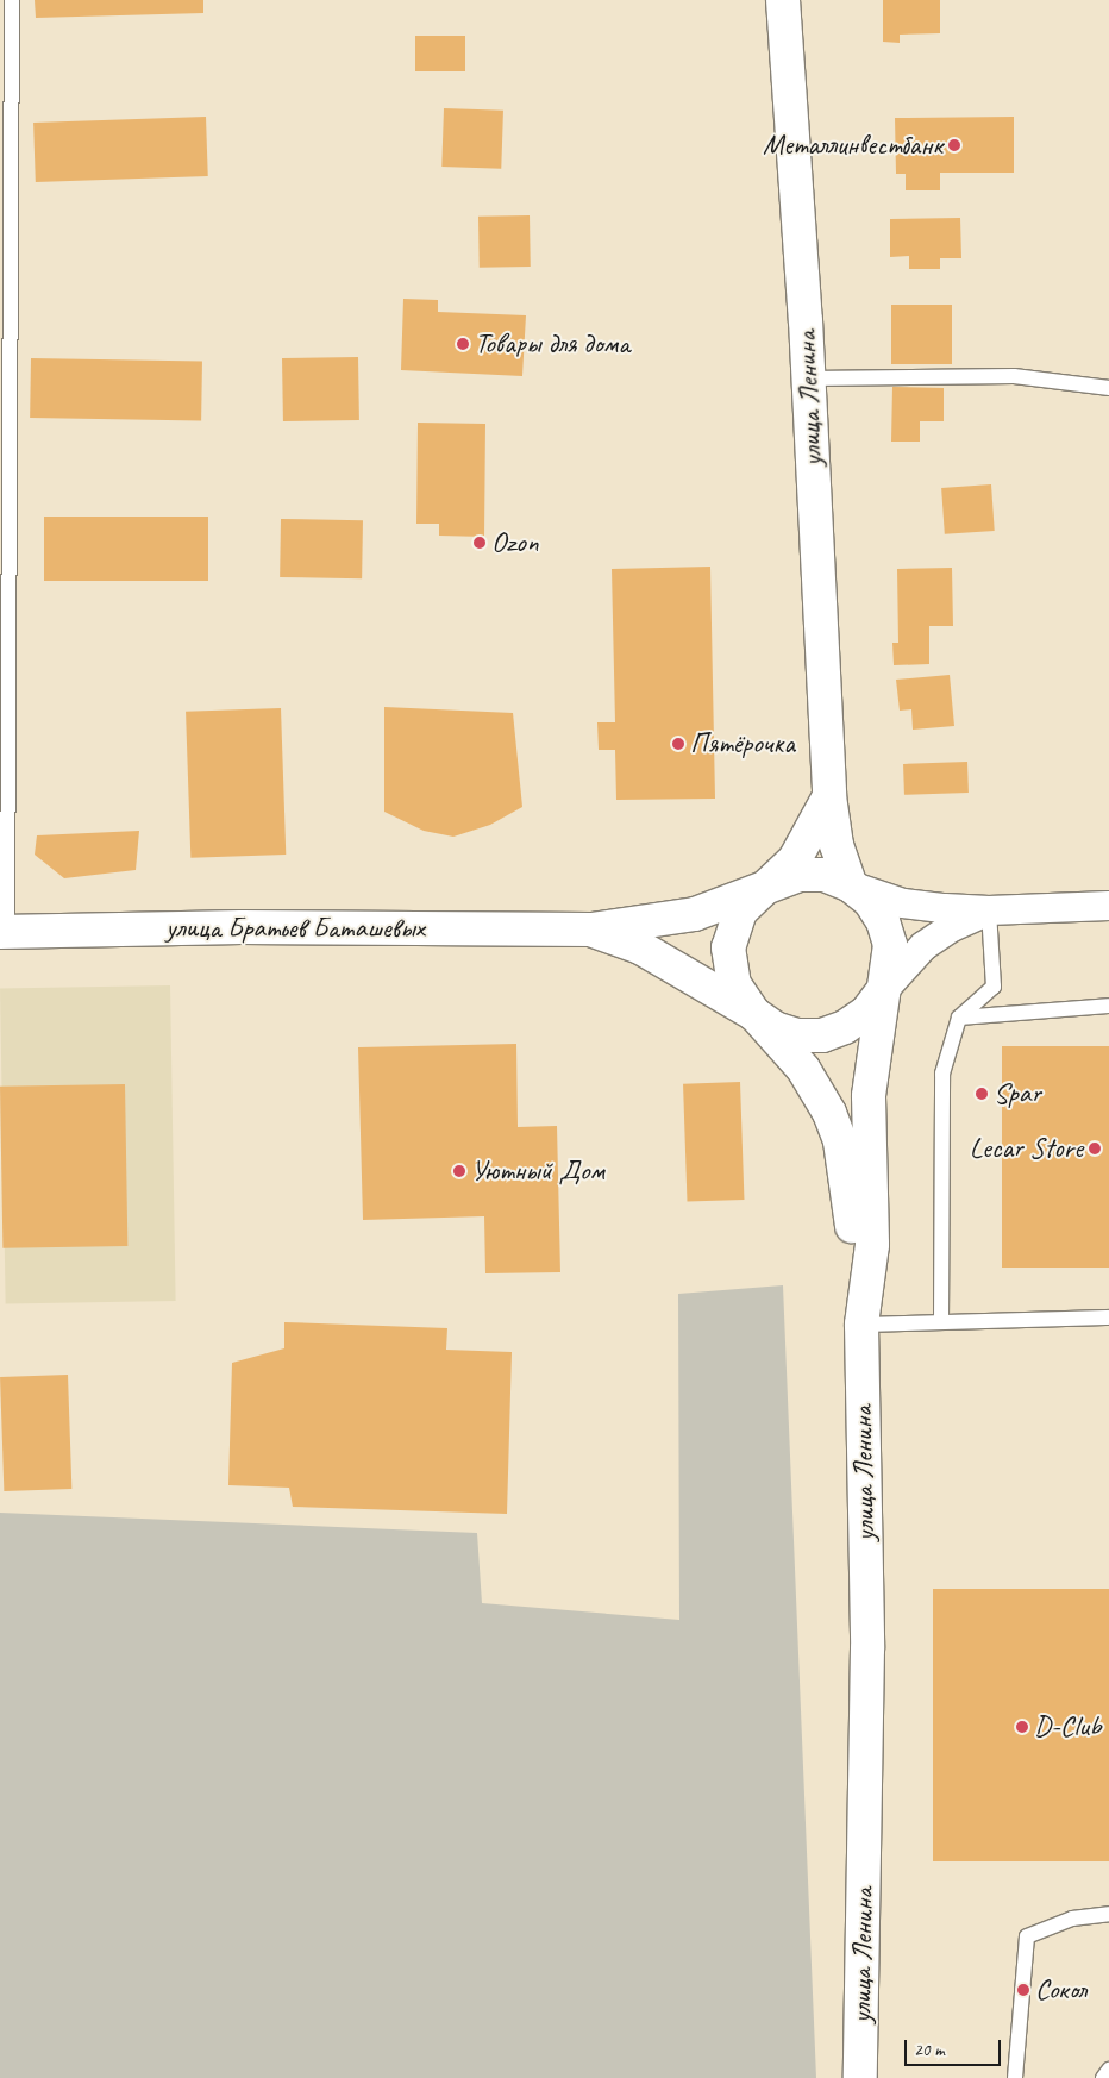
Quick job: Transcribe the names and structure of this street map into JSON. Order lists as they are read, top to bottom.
{
  "streets": {
    "street": ["улица Ленина", "улица Братьев Баташевых"]
  },
  "crossings": [
    ["улица Ленина", "улица Братьев Баташевых"]
  ],
  "places": [
    "Металлинвестбанк",
    "Товары для дома",
    "Ozon",
    "Пятёрочка",
    "Spar",
    "Lecar Store",
    "Уютный Дом",
    "D-Club",
    "Сокол"
  ],
  "scale_bar": "20 m"
}
